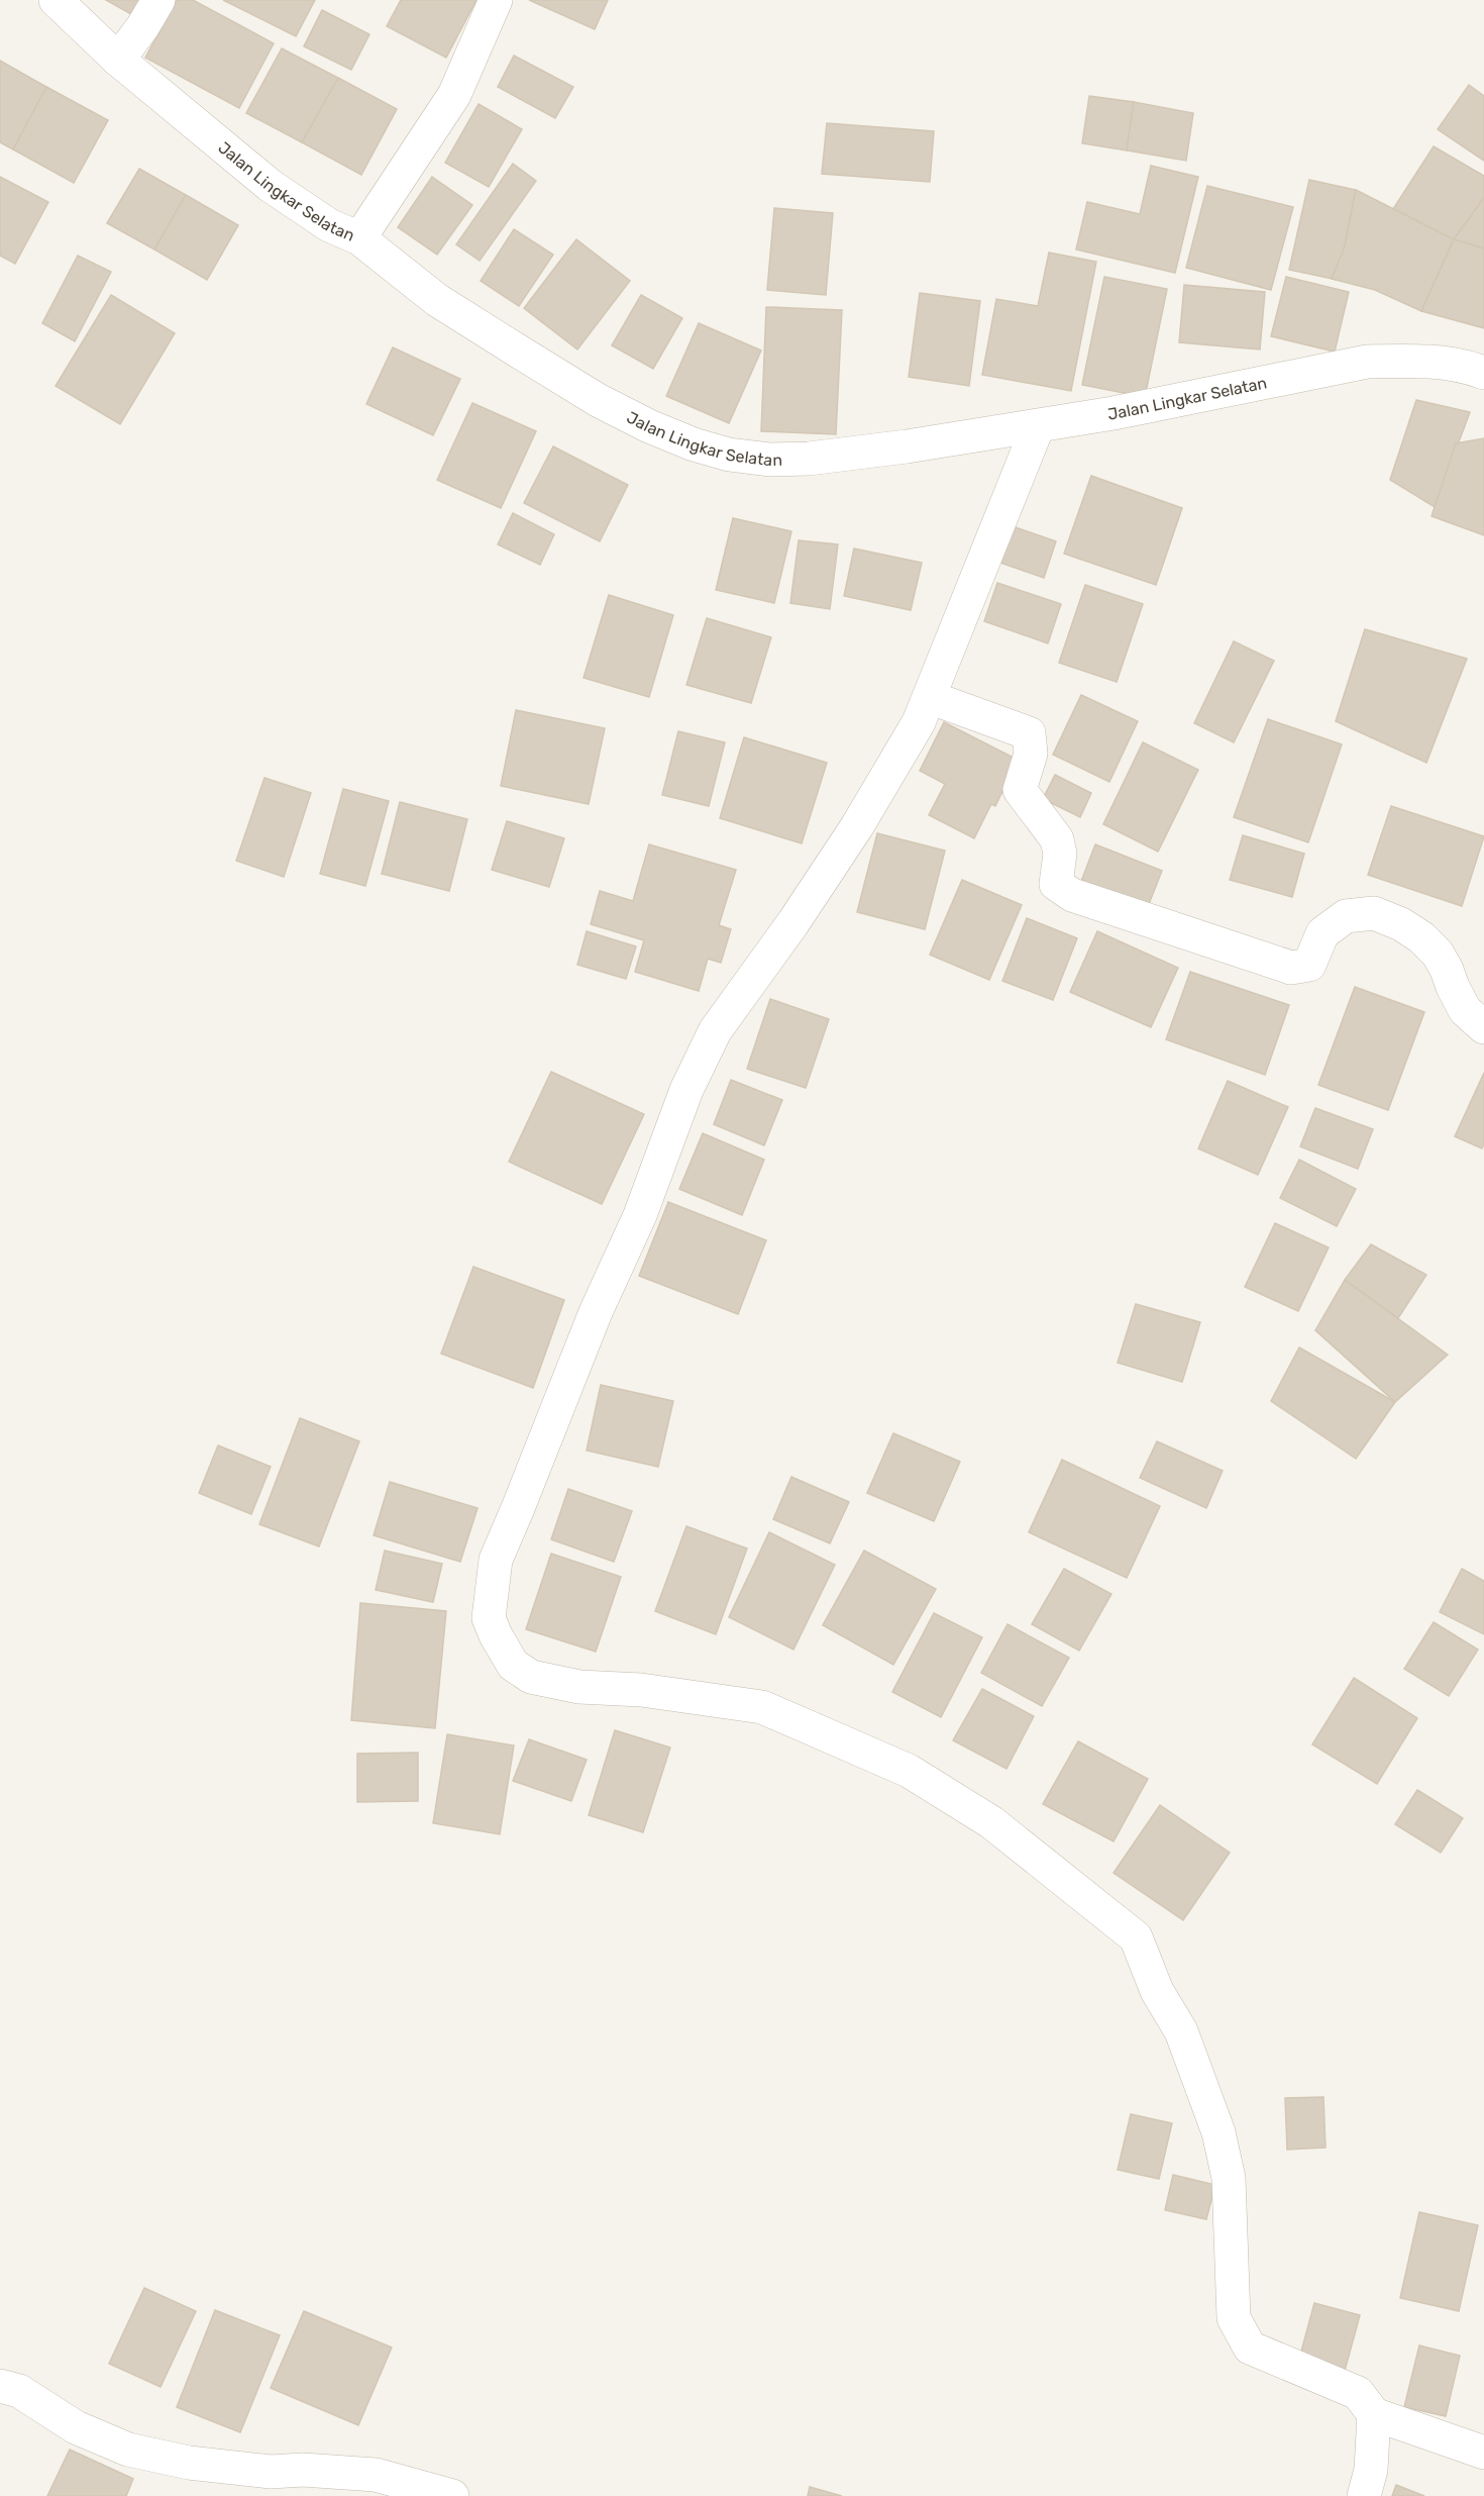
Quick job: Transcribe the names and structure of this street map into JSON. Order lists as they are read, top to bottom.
{
  "streets": {
    "street": ["Jalan Lingkar Selatan"]
  }
}
